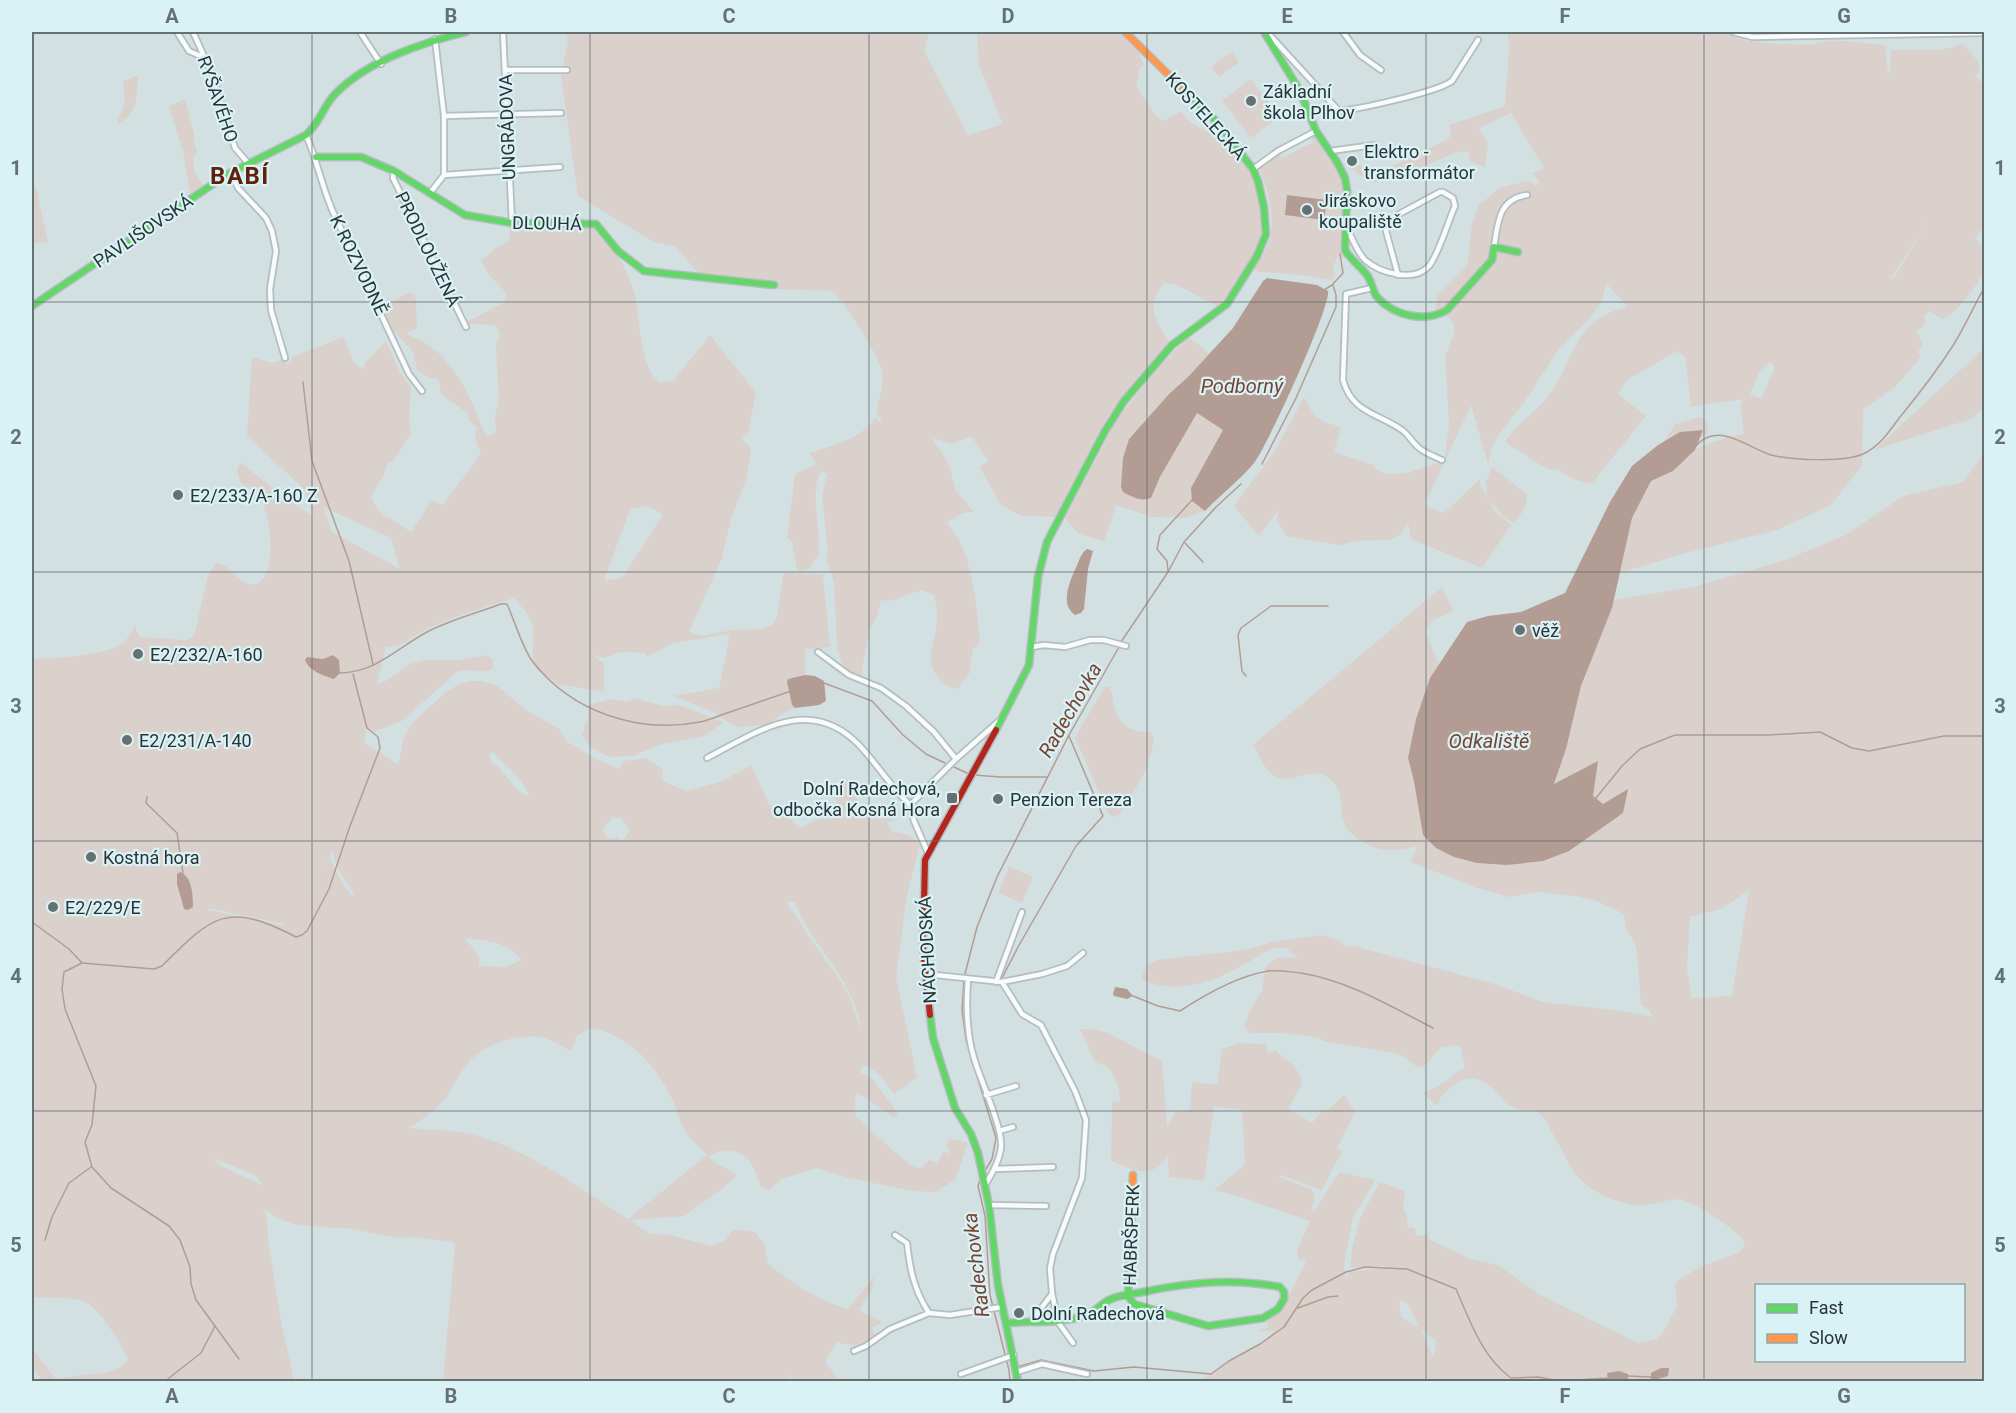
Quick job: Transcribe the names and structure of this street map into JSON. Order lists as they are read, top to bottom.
{
  "streets": {
    "street": [
      "RYŠAVÉHO",
      "KOSTELECKÁ",
      "UNGRÁDOVA",
      "DLOUHÁ",
      "PAVLIŠOVSKÁ",
      "PRODLOUŽENÁ",
      "K ROZVODNĚ",
      "NÁCHODSKÁ",
      "HABRŠPERK"
    ]
  },
  "crossings": [
    ["RYŠAVÉHO", "PAVLIŠOVSKÁ"],
    ["KOSTELECKÁ", "NÁCHODSKÁ"],
    ["UNGRÁDOVA", "DLOUHÁ"],
    ["DLOUHÁ", "PRODLOUŽENÁ"],
    ["DLOUHÁ", "K ROZVODNĚ"],
    ["PAVLIŠOVSKÁ", "K ROZVODNĚ"],
    ["NÁCHODSKÁ", "HABRŠPERK"]
  ],
  "districts": ["BABÍ"],
  "water": ["Podborný", "Radechovka", "Odkaliště"],
  "places": {
    "other": [
      "Základní škola Plhov",
      "Elektro - transformátor",
      "Jiráskovo koupaliště",
      "E2/233/A-160 Z",
      "věž",
      "E2/232/A-160",
      "E2/231/A-140",
      "Penzion Tereza",
      "Kostná hora",
      "E2/229/E",
      "Dolní Radechová"
    ],
    "transit": ["Dolní Radechová, odbočka Kosná Hora"]
  },
  "legend": ["Fast", "Slow"],
  "grid": {
    "columns": [
      "A",
      "B",
      "C",
      "D",
      "E",
      "F",
      "G"
    ],
    "rows": [
      "1",
      "2",
      "3",
      "4",
      "5"
    ]
  }
}
